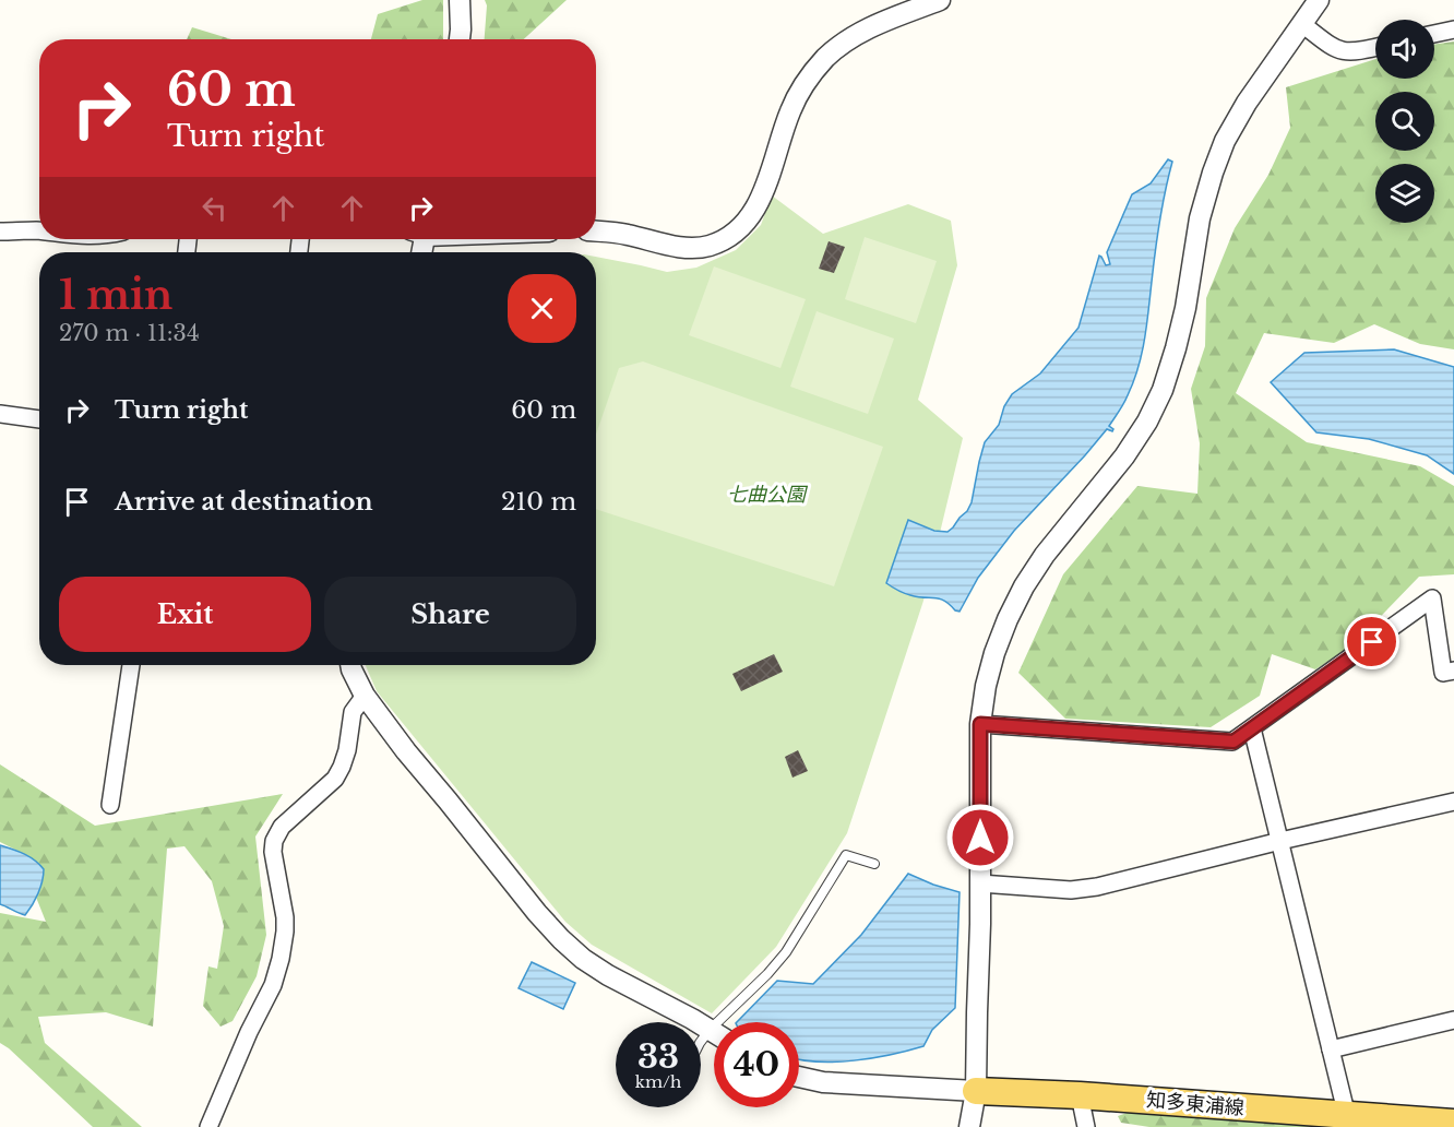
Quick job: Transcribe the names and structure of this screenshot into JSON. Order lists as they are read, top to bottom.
{
  "streets": {
    "main road": ["知多東浦線"]
  },
  "parks": ["七曲公園"],
  "page": {
    "turn": ["60 m", "Turn right"],
    "heading": ["1 min", "270 m · 11:34"],
    "list": [
      {
        "name": "Turn right",
        "value": "60 m"
      },
      {
        "name": "Arrive at destination",
        "value": "210 m"
      }
    ],
    "buttons": ["Exit", "Share"],
    "speed": "33 km/h",
    "limit": "40"
  }
}
